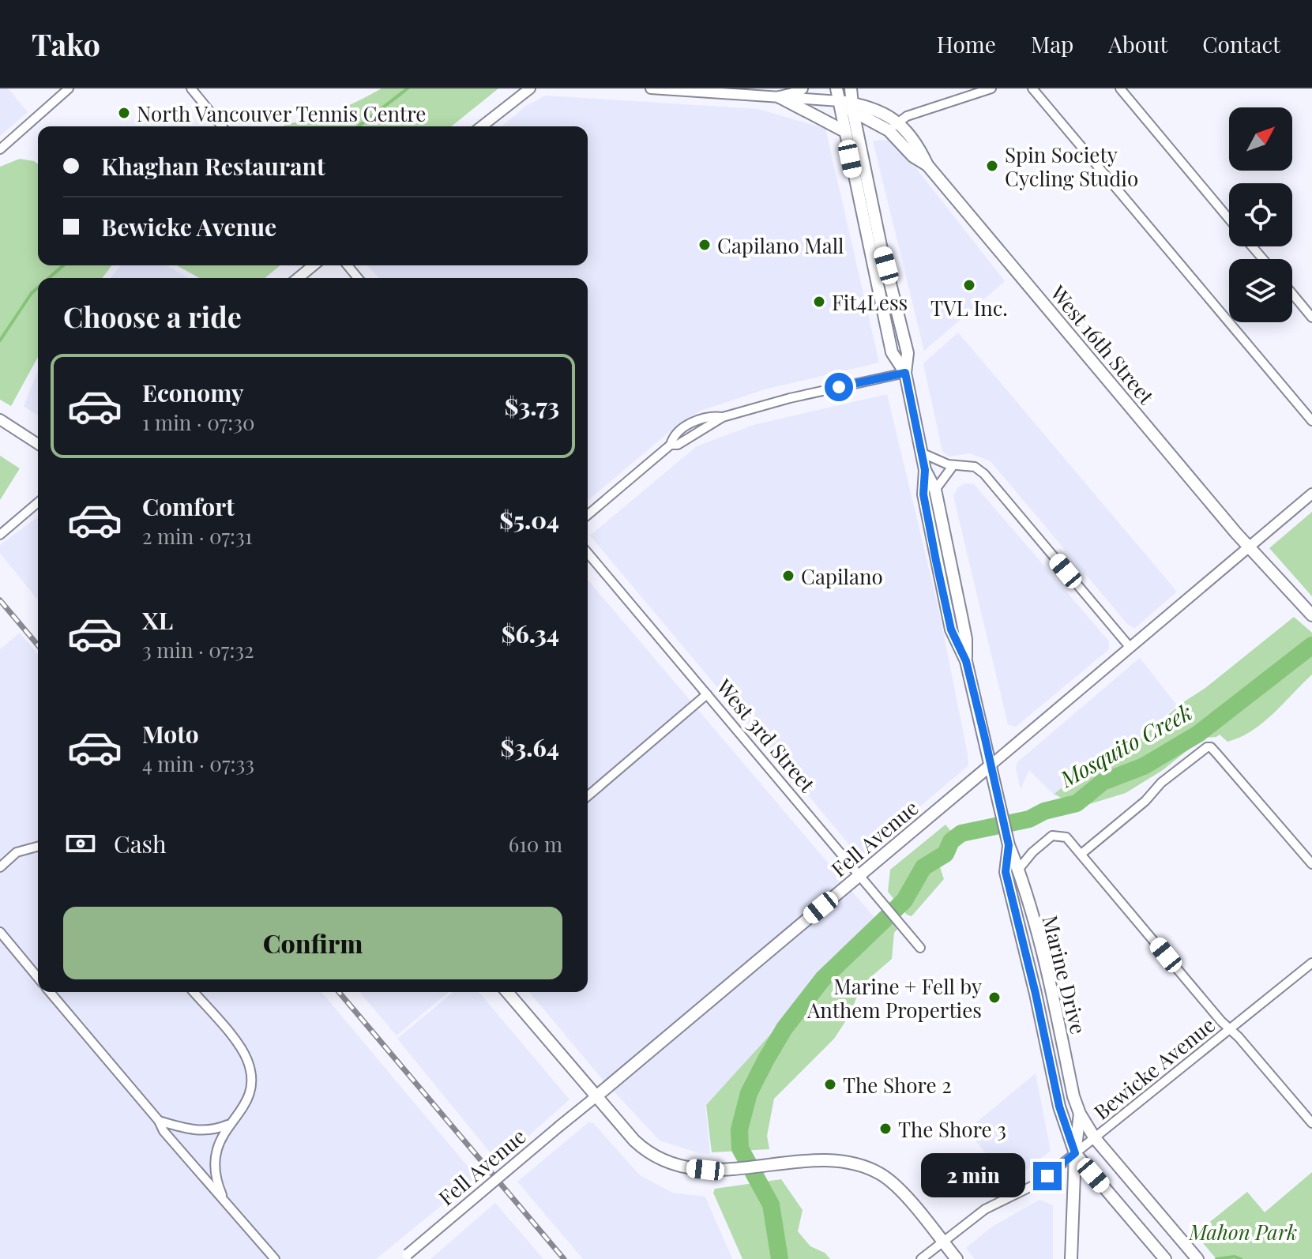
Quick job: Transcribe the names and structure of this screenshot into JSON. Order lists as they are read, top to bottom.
{
  "streets": {
    "main road": ["West 16th Street", "Fell Avenue", "Marine Drive"],
    "street": ["West 3rd Street", "Bewicke Avenue"]
  },
  "crossings": [
    ["West 16th Street", "Fell Avenue"],
    ["West 16th Street", "Marine Drive"],
    ["West 3rd Street", "Fell Avenue"],
    ["Fell Avenue", "Marine Drive"],
    ["Marine Drive", "Bewicke Avenue"]
  ],
  "water": ["Mosquito Creek"],
  "parks": ["Mahon Park"],
  "places": [
    "North Vancouver Tennis Centre",
    "Spin Society Cycling Studio",
    "Capilano Mall",
    "TVL Inc.",
    "Fit4Less",
    "Capilano",
    "Marine + Fell by Anthem Properties",
    "The Shore 2",
    "The Shore 3"
  ],
  "north": "top right",
  "page": {
    "header": "Tako",
    "nav": [
      "Home",
      "Map",
      "About",
      "Contact"
    ],
    "banner": ["Khaghan Restaurant", "Bewicke Avenue"],
    "heading": "Choose a ride",
    "list": [
      {
        "name": "Economy",
        "note": "1 min · 07:30",
        "value": "$3.73"
      },
      {
        "name": "Comfort",
        "note": "2 min · 07:31",
        "value": "$5.04"
      },
      {
        "name": "XL",
        "note": "3 min · 07:32",
        "value": "$6.34"
      },
      {
        "name": "Moto",
        "note": "4 min · 07:33",
        "value": "$3.64"
      }
    ],
    "pay": ["Cash", "610 m"],
    "buttons": "Confirm",
    "bubble": "2 min"
  }
}
